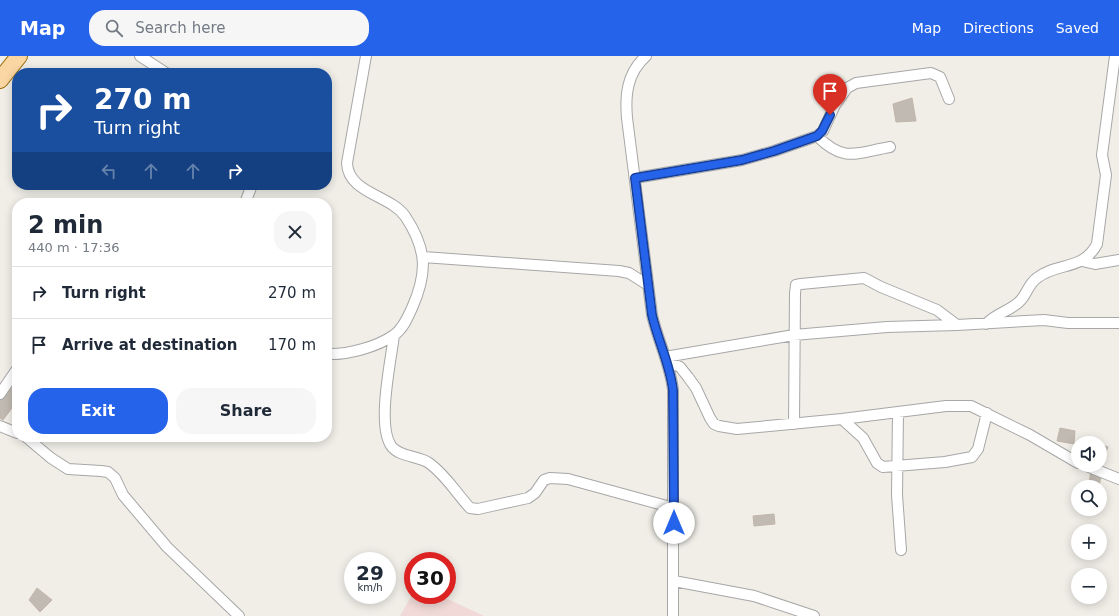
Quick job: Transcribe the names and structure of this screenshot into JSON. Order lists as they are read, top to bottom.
{
  "page": {
    "header": "Map",
    "search": "Search here",
    "nav": ["Map", "Directions", "Saved"],
    "turn": ["270 m", "Turn right"],
    "heading": ["2 min", "440 m · 17:36"],
    "list": [
      {
        "name": "Turn right",
        "value": "270 m"
      },
      {
        "name": "Arrive at destination",
        "value": "170 m"
      }
    ],
    "buttons": ["Exit", "Share"],
    "map_buttons": ["+", "−"],
    "speed": "29 km/h",
    "limit": "30"
  }
}
